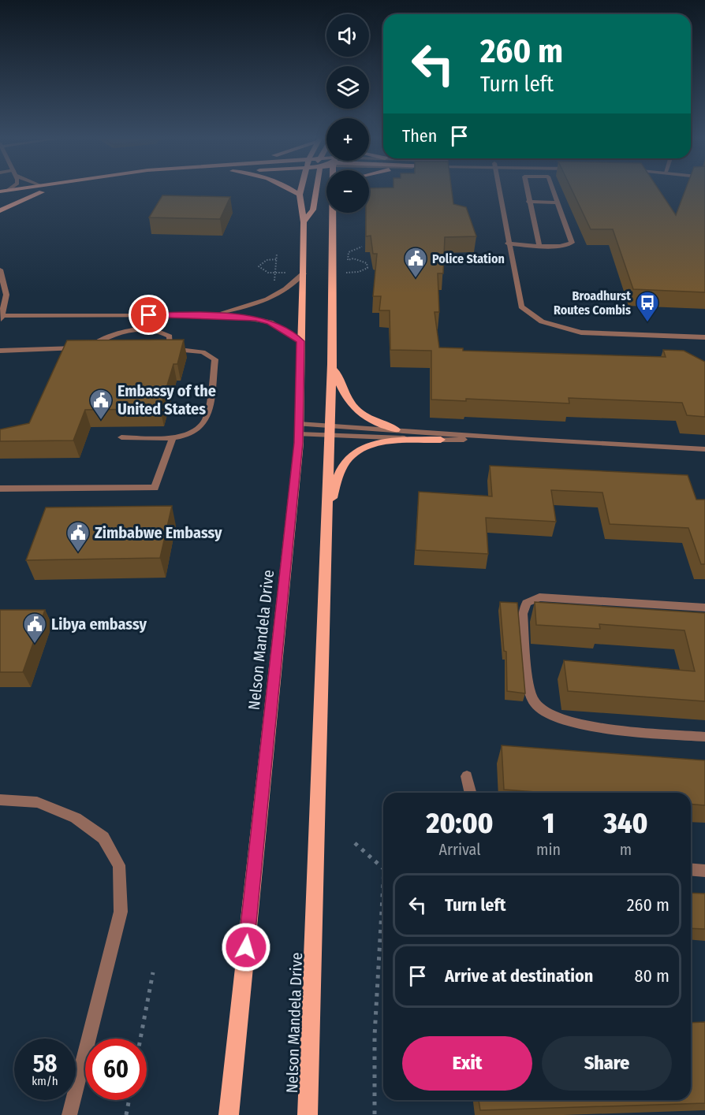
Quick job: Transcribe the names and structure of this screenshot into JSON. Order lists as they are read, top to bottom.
{
  "streets": {
    "main road": ["Nelson Mandela Drive"]
  },
  "places": {
    "public building": [
      "Police Station",
      "Embassy of the United States",
      "Zimbabwe Embassy",
      "Libya embassy"
    ],
    "bus stop": ["Broadhurst Routes Combis"]
  },
  "page": {
    "map_buttons": ["+", "−"],
    "turn": ["260 m", "Turn left"],
    "then": "Then",
    "eta": [
      "20:00",
      "Arrival",
      "1",
      "min",
      "340",
      "m"
    ],
    "list": [
      {
        "name": "Turn left",
        "value": "260 m"
      },
      {
        "name": "Arrive at destination",
        "value": "80 m"
      }
    ],
    "buttons": ["Exit", "Share"],
    "speed": "58 km/h",
    "limit": "60"
  }
}
